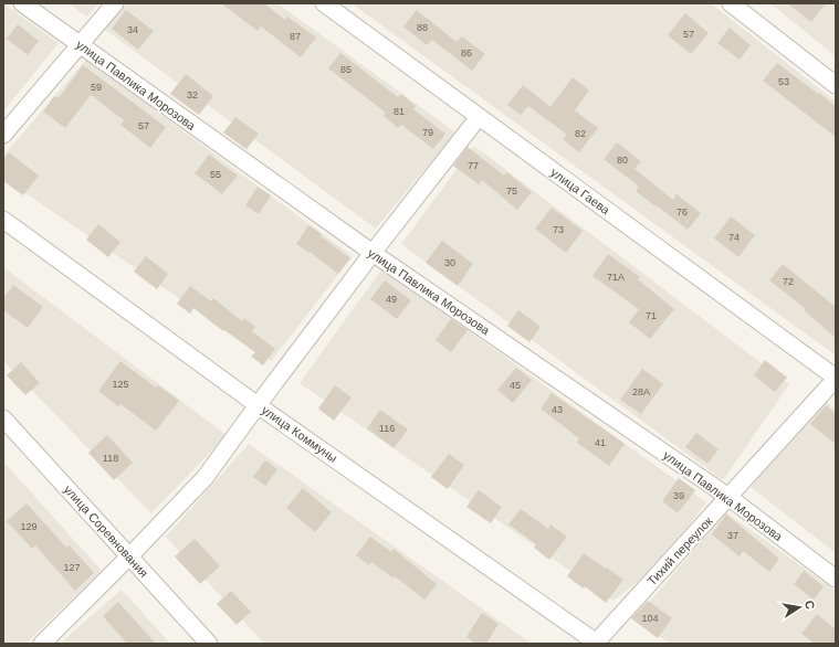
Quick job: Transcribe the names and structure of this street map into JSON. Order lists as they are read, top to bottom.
{
  "streets": {
    "street": [
      "улица Павлика Морозова",
      "улица Гаева",
      "улица Коммуны",
      "улица Соревнования",
      "Тихий переулок"
    ]
  },
  "crossings": [
    ["улица Павлика Морозова", "Тихий переулок"],
    ["улица Гаева", "Тихий переулок"],
    ["улица Коммуны", "Тихий переулок"]
  ],
  "house_numbers": [
    "88",
    "34",
    "57",
    "87",
    "86",
    "85",
    "53",
    "59",
    "32",
    "81",
    "57",
    "79",
    "82",
    "80",
    "77",
    "55",
    "75",
    "76",
    "73",
    "74",
    "30",
    "71А",
    "72",
    "49",
    "71",
    "125",
    "45",
    "28А",
    "43",
    "116",
    "41",
    "118",
    "39",
    "129",
    "37",
    "127",
    "104"
  ],
  "north": "right"
}
